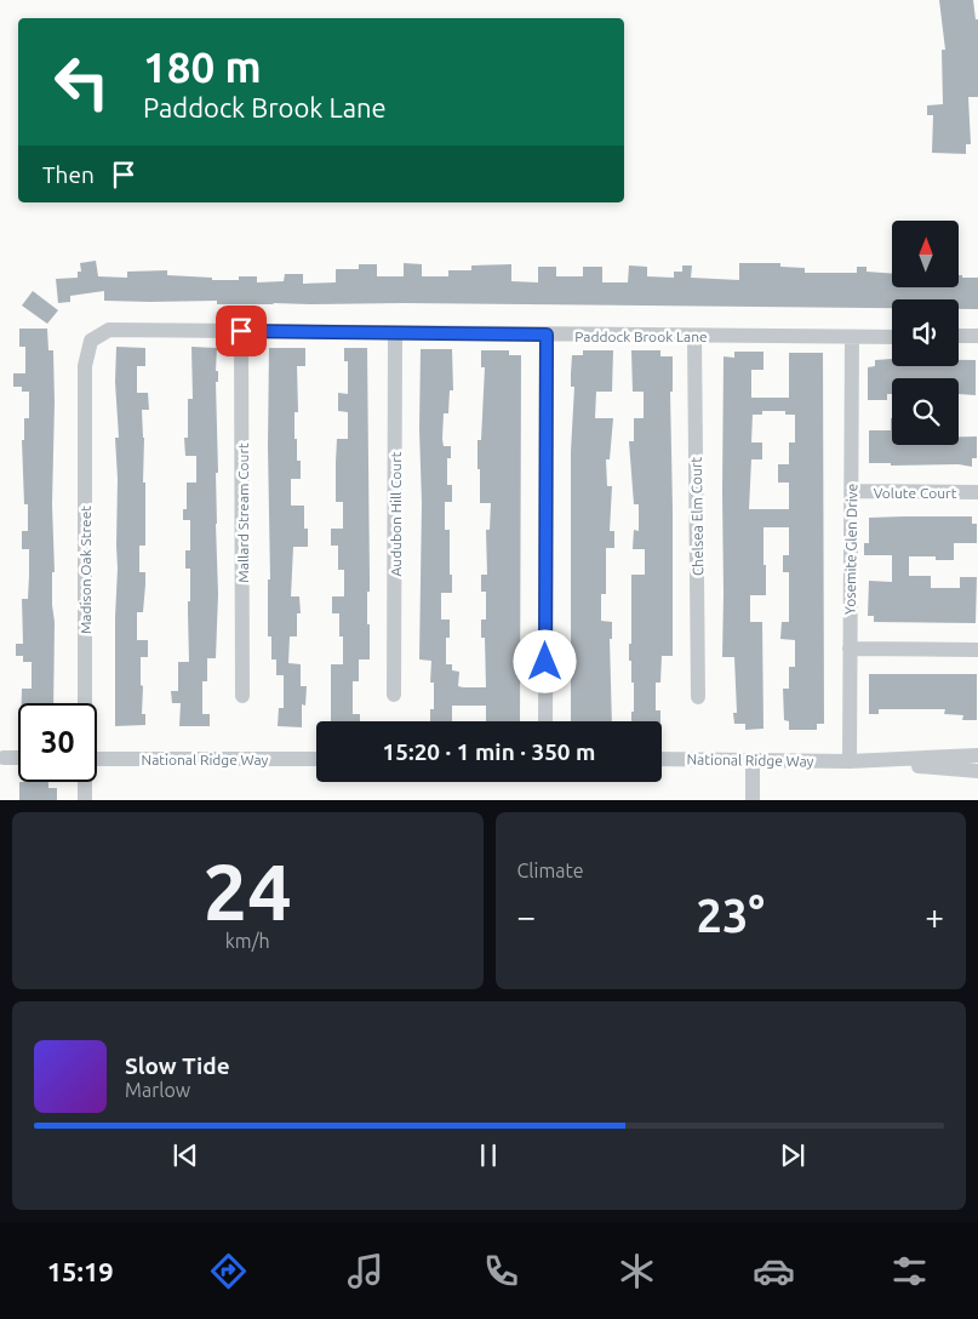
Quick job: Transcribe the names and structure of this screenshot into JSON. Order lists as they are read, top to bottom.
{
  "streets": {
    "street": [
      "Paddock Brook Lane",
      "Volute Court",
      "Mallard Stream Court",
      "Audubon Hill Court",
      "Chelsea Elm Court",
      "Yosemite Glen Drive",
      "Madison Oak Street",
      "National Ridge Way"
    ]
  },
  "crossings": [
    ["Paddock Brook Lane", "Mallard Stream Court"],
    ["Paddock Brook Lane", "Audubon Hill Court"],
    ["Paddock Brook Lane", "Chelsea Elm Court"],
    ["Paddock Brook Lane", "Yosemite Glen Drive"],
    ["Paddock Brook Lane", "Madison Oak Street"],
    ["Volute Court", "Yosemite Glen Drive"],
    ["Yosemite Glen Drive", "National Ridge Way"]
  ],
  "north": "top",
  "page": {
    "turn": ["180 m", "Paddock Brook Lane"],
    "then": "Then",
    "limit": "30",
    "trip": "15:20 · 1 min · 350 m",
    "tile": [
      ["24", "km/h"],
      "Climate"
    ],
    "heat": ["−", "23°", "+"],
    "song": ["Slow Tide", "Marlow"],
    "tabs": "15:19"
  }
}
